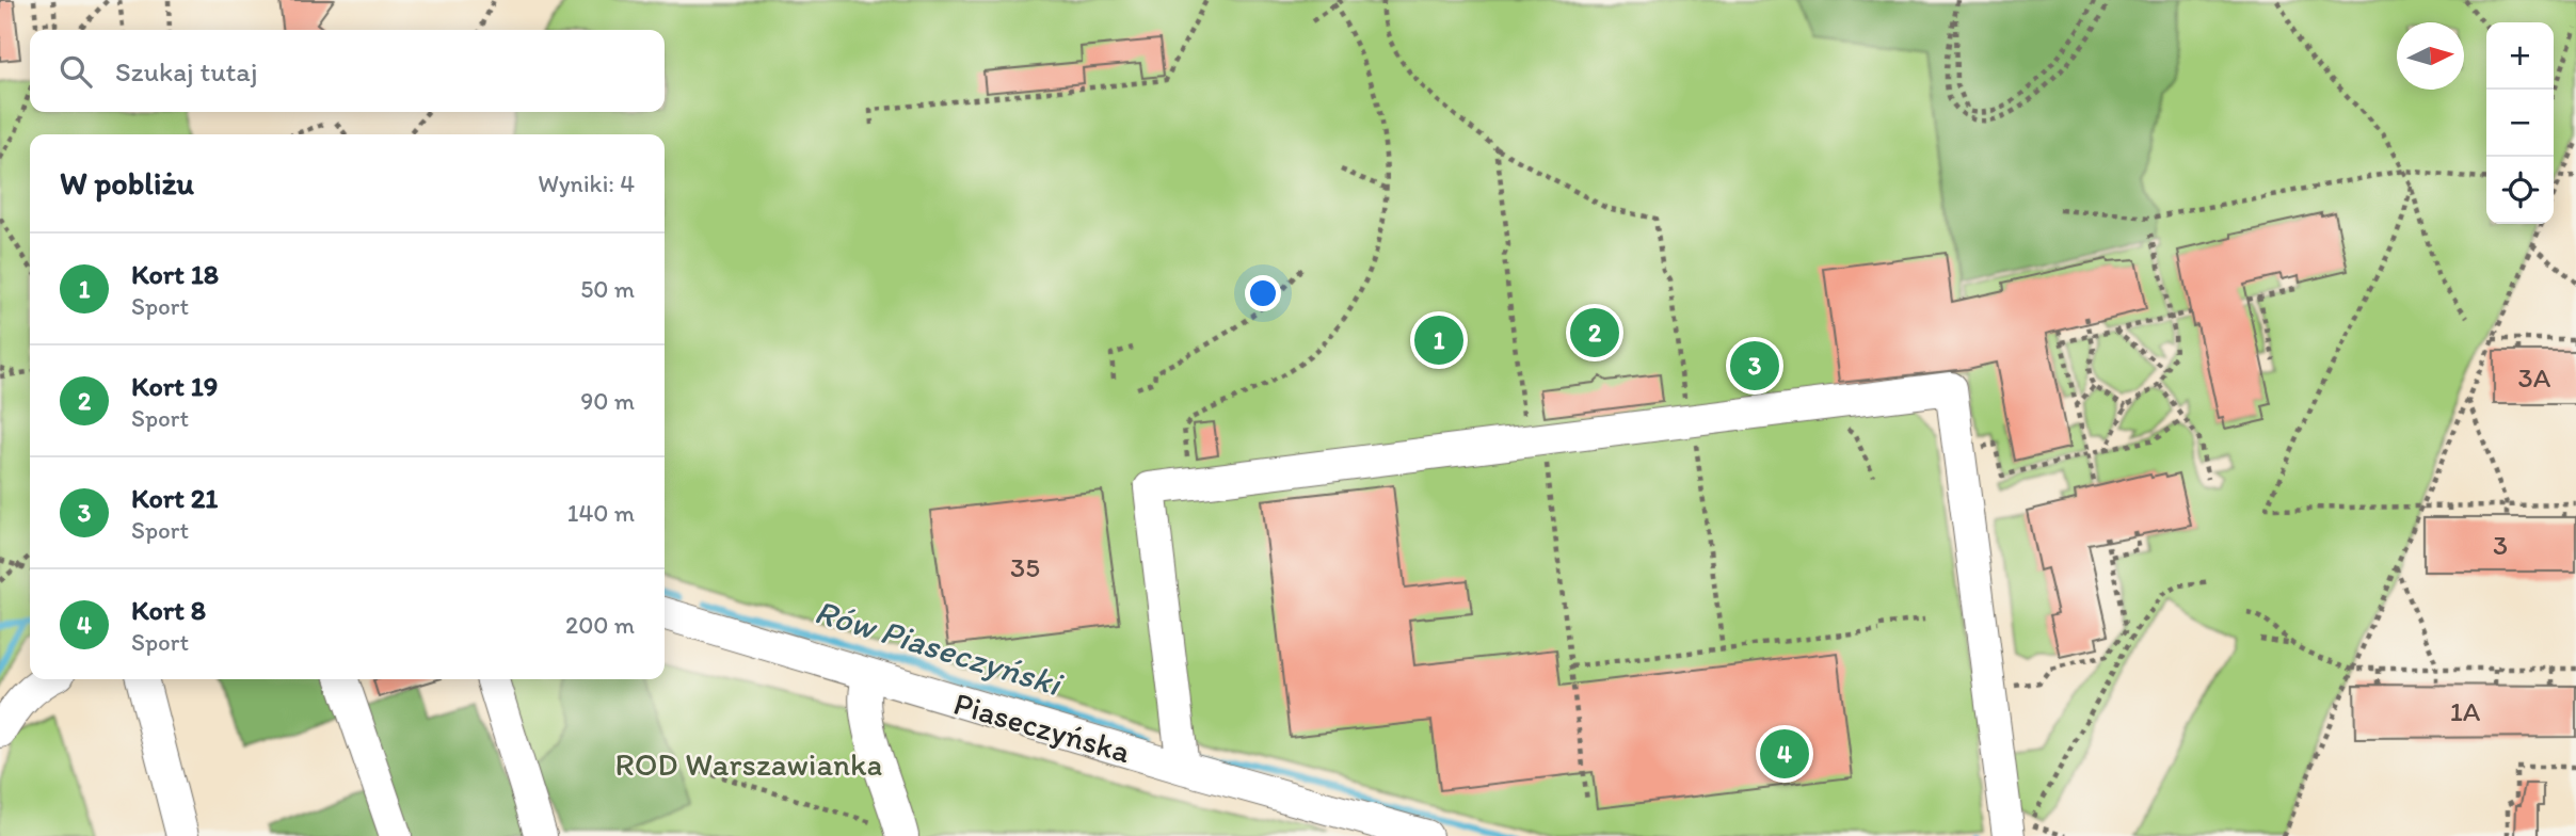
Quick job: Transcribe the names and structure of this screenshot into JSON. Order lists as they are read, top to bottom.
{
  "streets": {
    "street": ["Piaseczyńska"]
  },
  "water": ["Rów Piaseczyński"],
  "parks": ["ROD Warszawianka"],
  "house_numbers": [
    "3A",
    "3",
    "35",
    "1A"
  ],
  "north": "right",
  "page": {
    "map_buttons": ["+", "−"],
    "search": "Szukaj tutaj",
    "heading": ["W pobliżu", "Wyniki: 4"],
    "list": [
      {
        "mark": "1",
        "name": "Kort 18",
        "note": "Sport",
        "value": "50 m"
      },
      {
        "mark": "2",
        "name": "Kort 19",
        "note": "Sport",
        "value": "90 m"
      },
      {
        "mark": "3",
        "name": "Kort 21",
        "note": "Sport",
        "value": "140 m"
      },
      {
        "mark": "4",
        "name": "Kort 8",
        "note": "Sport",
        "value": "200 m"
      }
    ],
    "pins": [
      "2",
      "1",
      "3",
      "4"
    ]
  }
}
